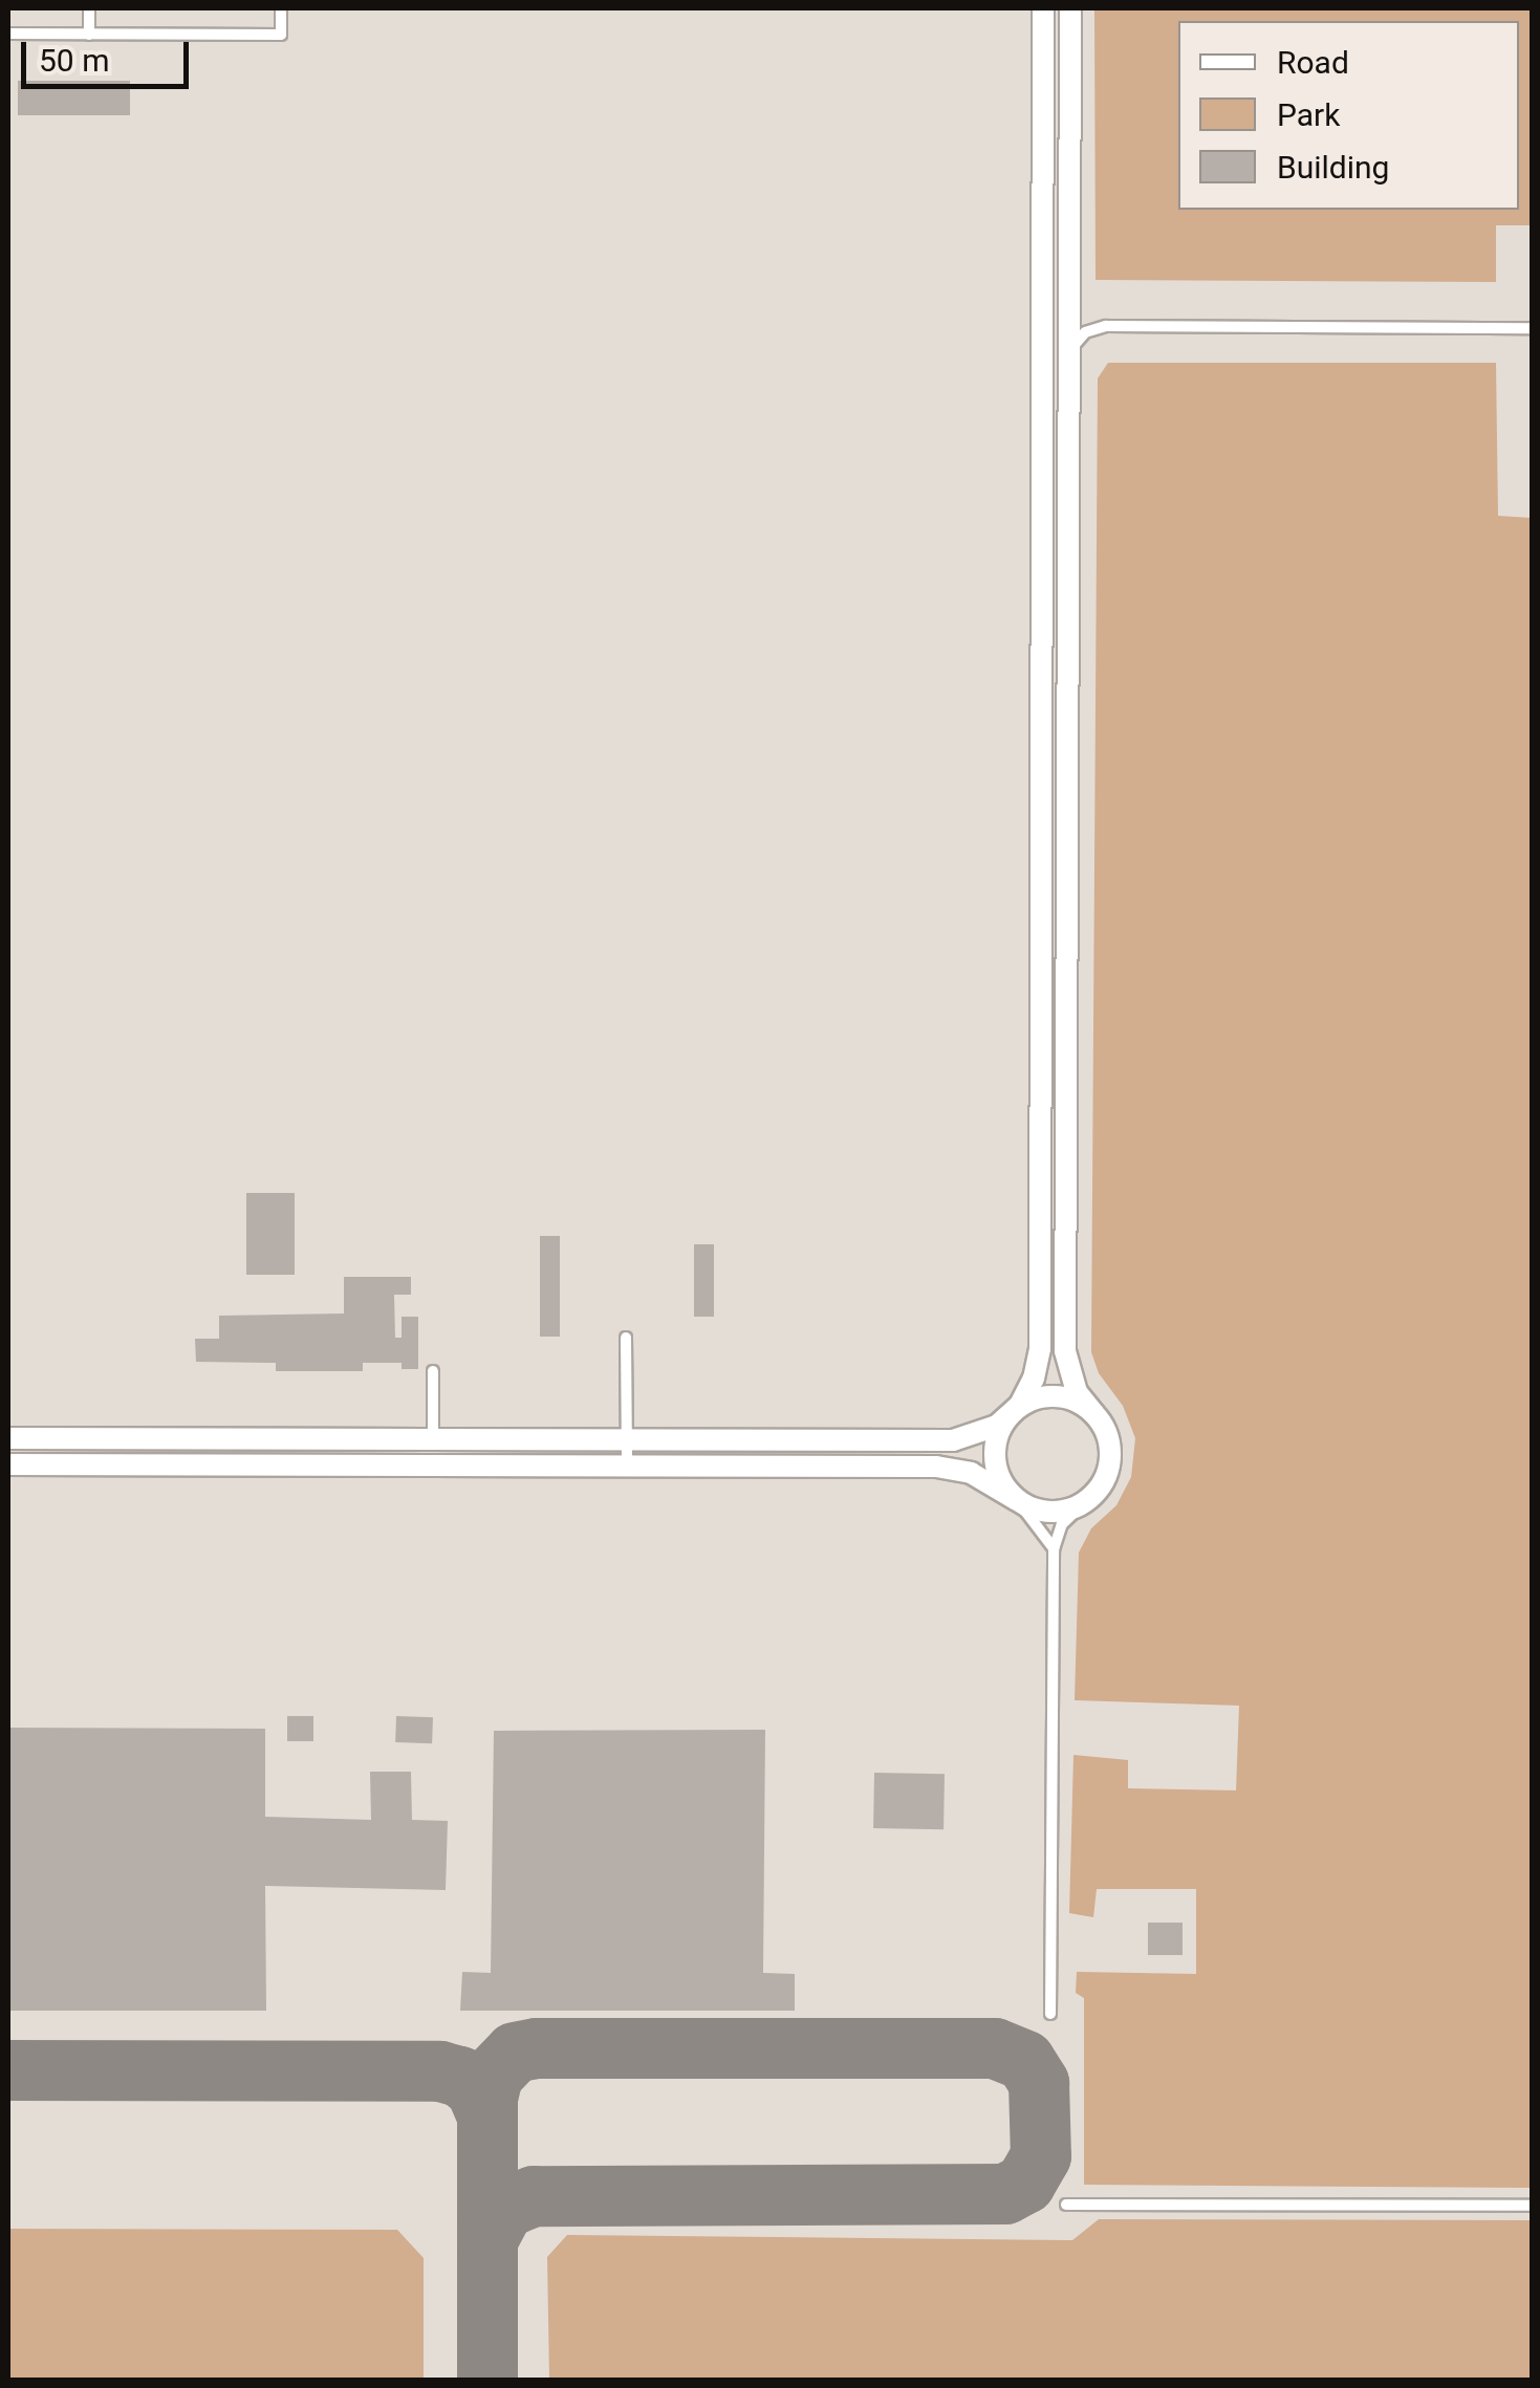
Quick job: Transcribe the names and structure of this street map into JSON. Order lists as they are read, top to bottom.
{
  "legend": ["Road", "Park", "Building"],
  "scale_bar": "50 m"
}
